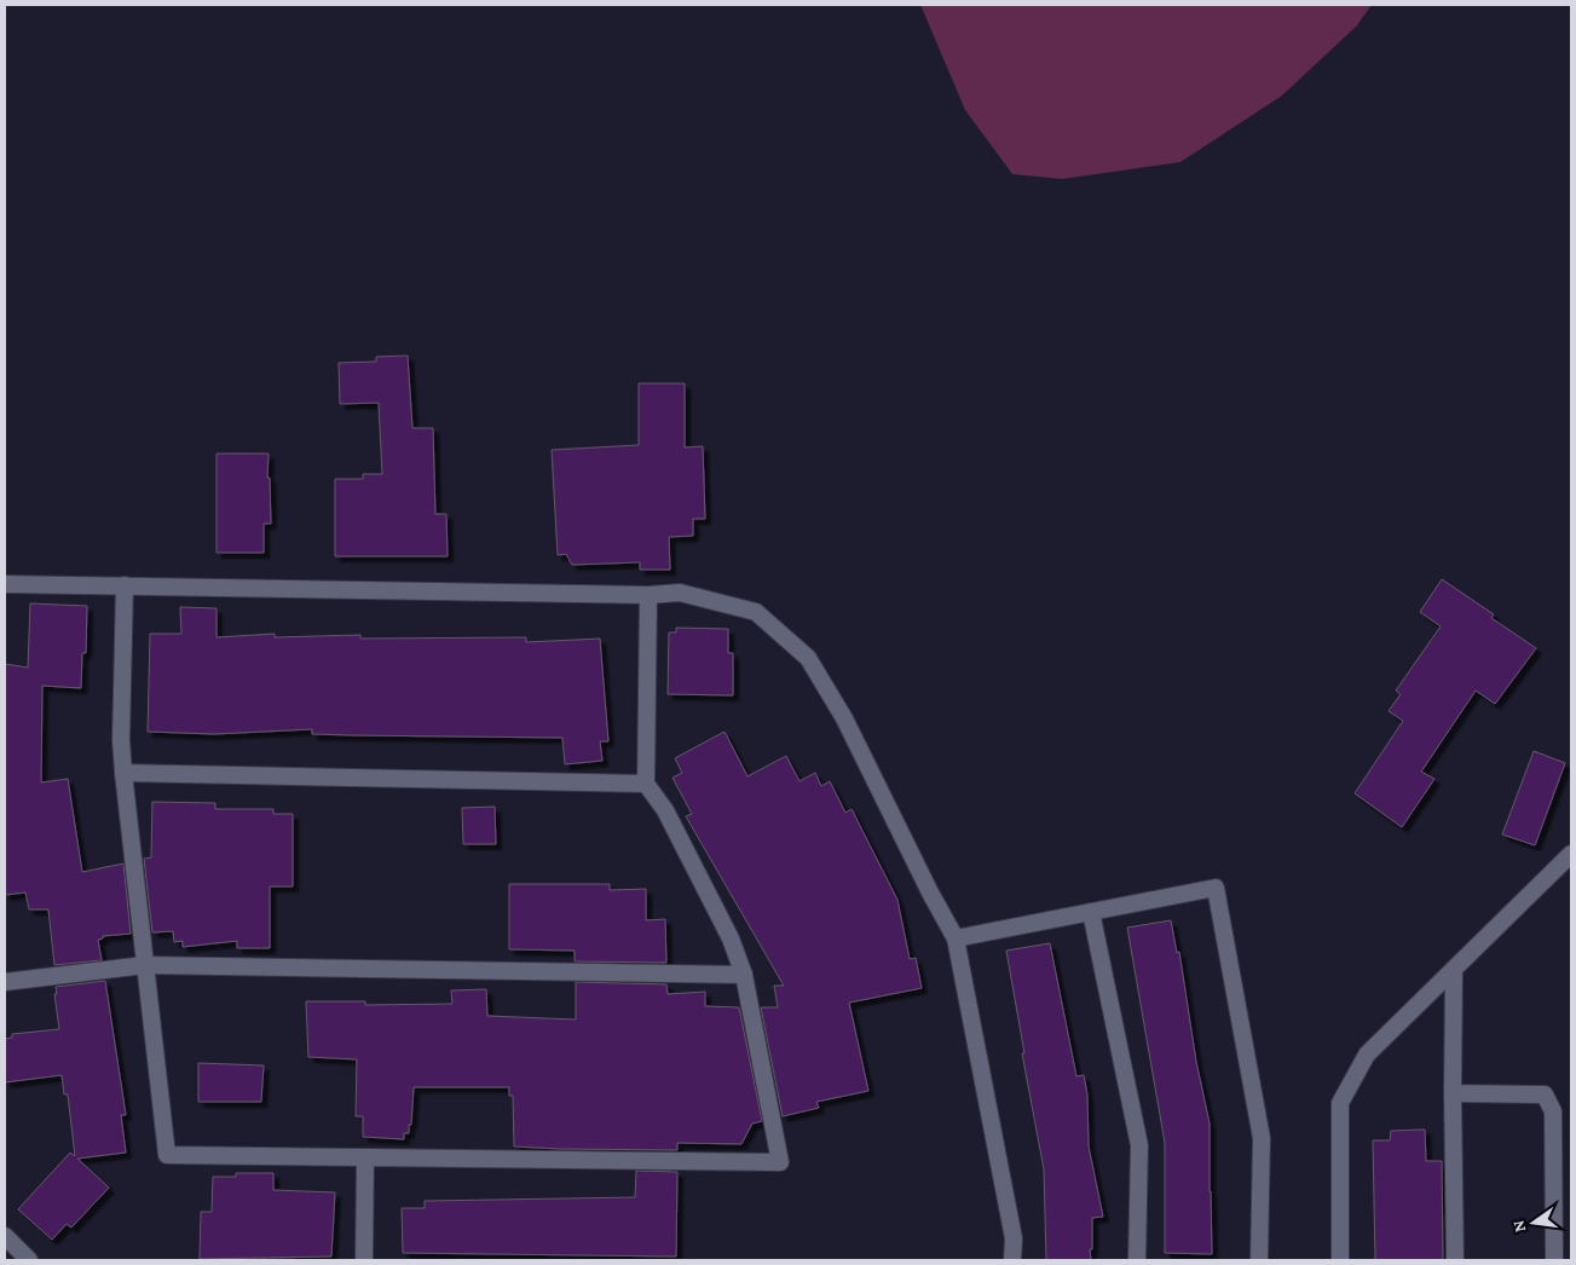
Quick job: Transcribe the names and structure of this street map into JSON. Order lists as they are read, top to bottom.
{
  "north": "left"
}
